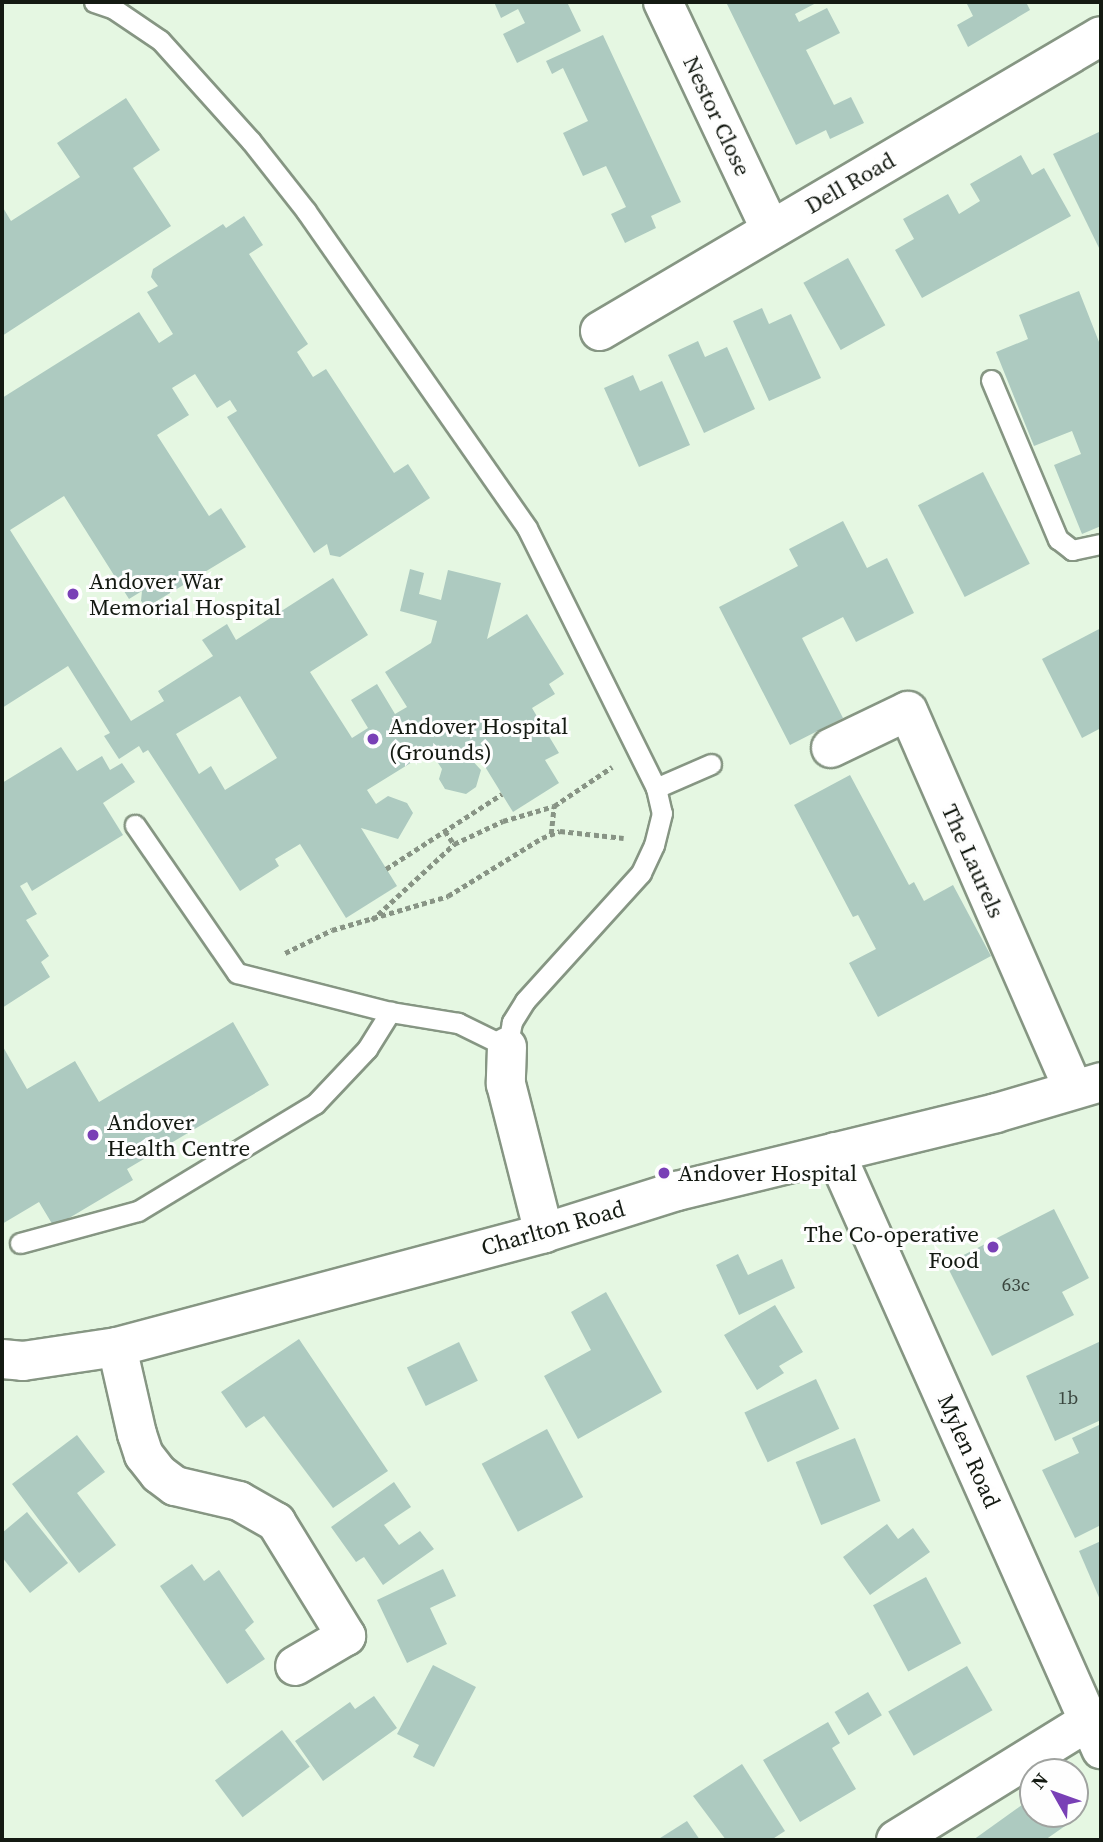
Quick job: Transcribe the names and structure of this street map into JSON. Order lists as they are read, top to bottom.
{
  "streets": {
    "street": [
      "Nestor Close",
      "Dell Road",
      "The Laurels",
      "Charlton Road",
      "Mylen Road"
    ]
  },
  "crossings": [
    ["Nestor Close", "Dell Road"],
    ["The Laurels", "Charlton Road"],
    ["Charlton Road", "Mylen Road"]
  ],
  "places": [
    "Andover War Memorial Hospital",
    "Andover Hospital (Grounds)",
    "Andover Health Centre",
    "Andover Hospital",
    "The Co-operative Food"
  ],
  "house_numbers": ["63c", "1b"],
  "north": "top left"
}
